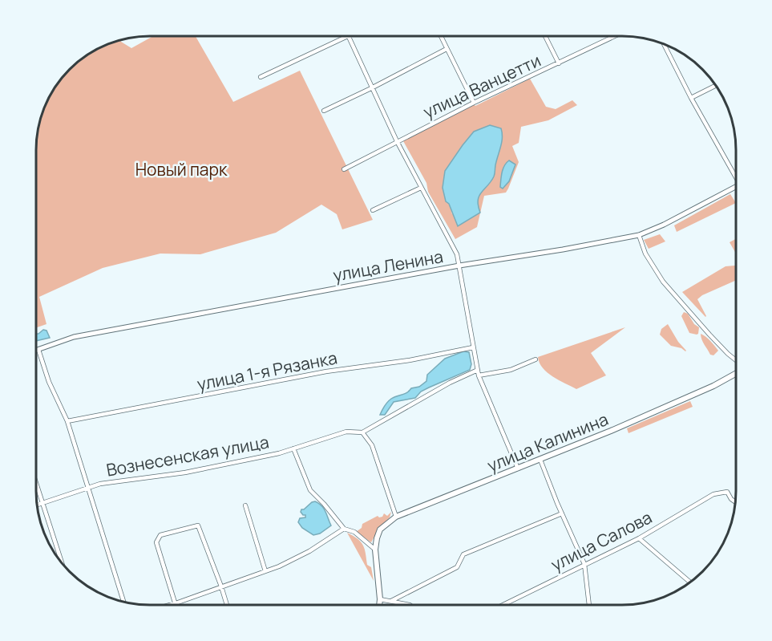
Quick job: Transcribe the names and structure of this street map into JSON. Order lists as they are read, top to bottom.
{
  "streets": {
    "main road": ["улица Калинина"],
    "street": [
      "улица Ванцетти",
      "улица Ленина",
      "улица 1-я Рязанка",
      "Вознесенская улица",
      "улица Салова"
    ]
  },
  "parks": ["Новый парк"]
}
